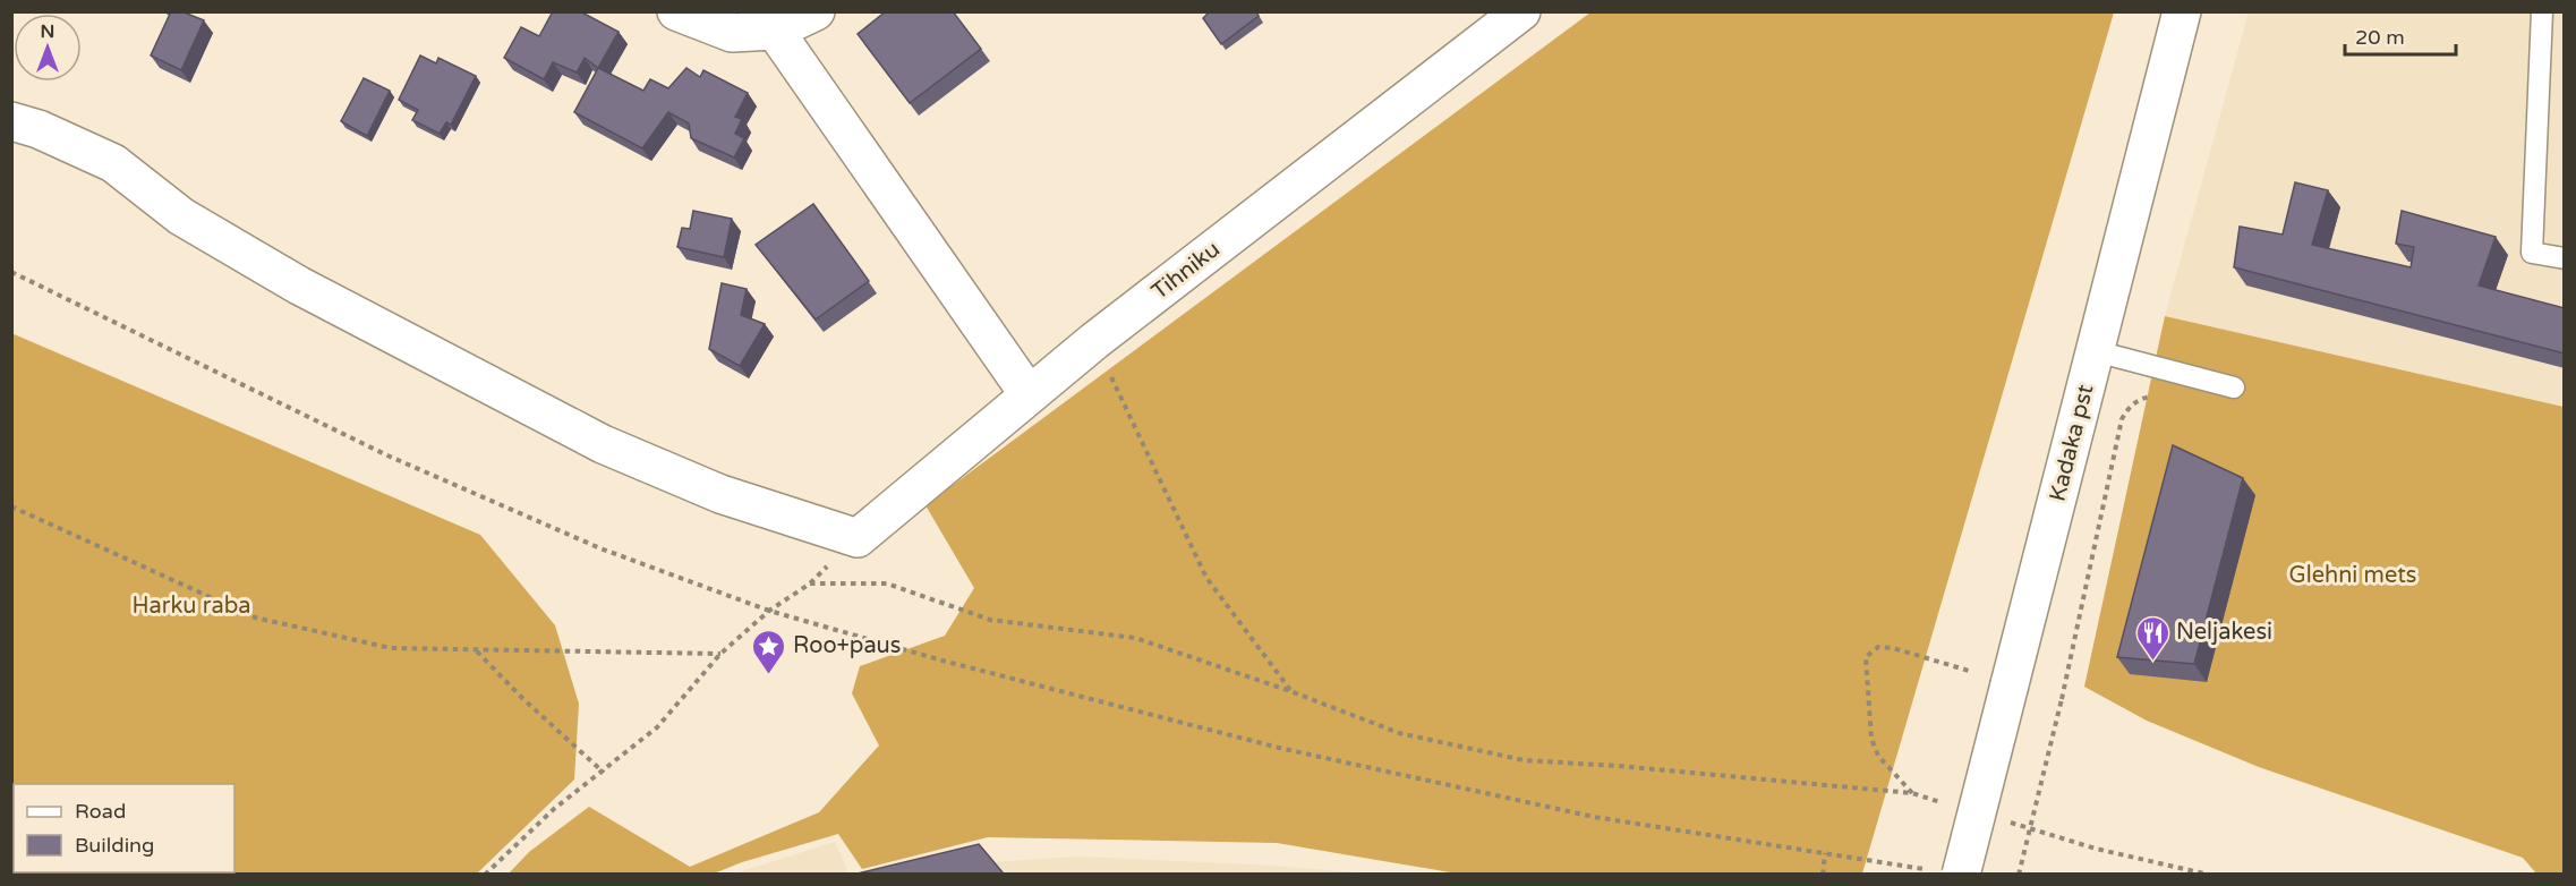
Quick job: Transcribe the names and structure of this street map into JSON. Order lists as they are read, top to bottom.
{
  "streets": {
    "street": ["Tihniku", "Kadaka pst"]
  },
  "parks": ["Glehni mets", "Harku raba"],
  "places": {
    "restaurant": ["Neljakesi"],
    "place": ["Roo+paus"]
  },
  "legend": ["Road", "Building"],
  "scale_bar": "20 m",
  "north": "top"
}
